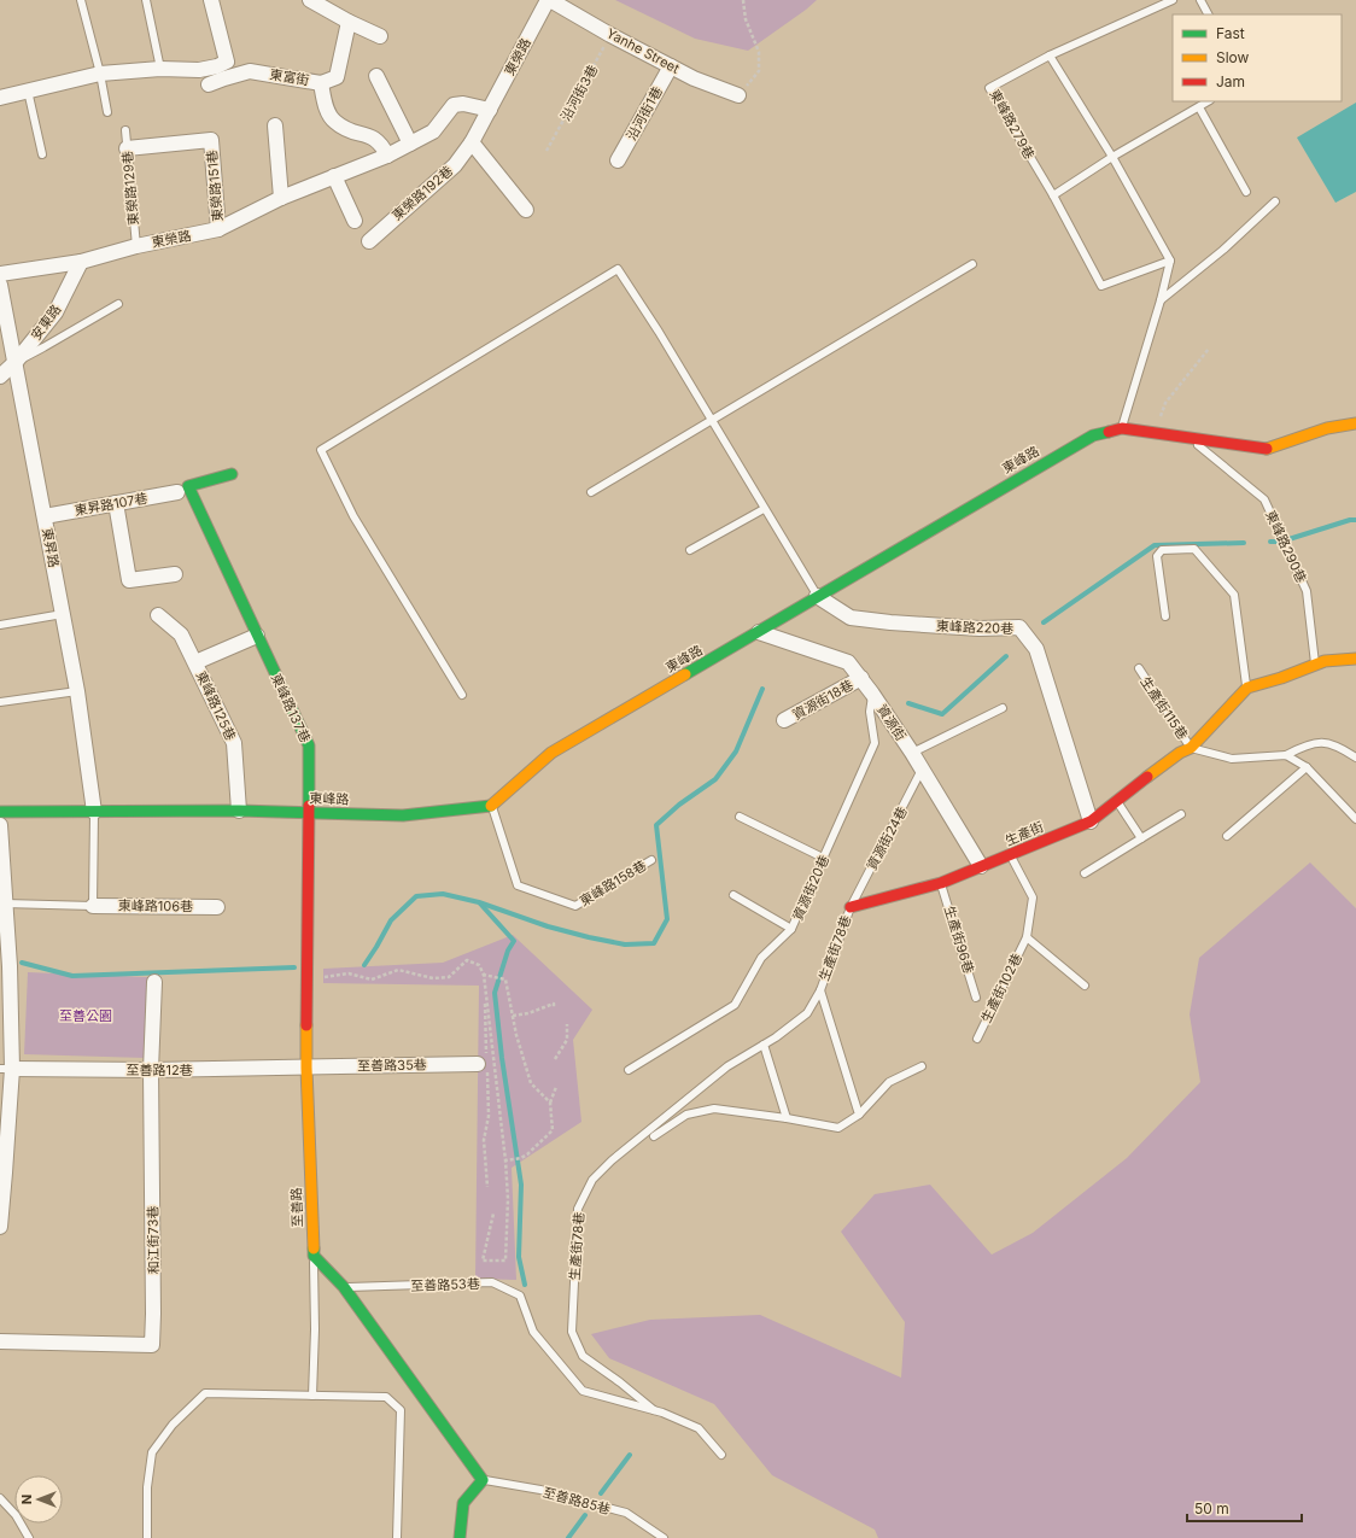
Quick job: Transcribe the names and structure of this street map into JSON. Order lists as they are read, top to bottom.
{
  "streets": {
    "street": [
      "Yanhe Street",
      "東榮路",
      "東富街",
      "沿河街1巷",
      "東榮路151巷",
      "東榮路192巷",
      "安東路",
      "東峰路",
      "東昇路107巷",
      "東昇路",
      "東峰路220巷",
      "資源街18巷",
      "東峰路125巷",
      "東峰路137巷",
      "資源街",
      "生產街",
      "東峰路106巷",
      "至善路35巷",
      "至善路12巷",
      "至善路",
      "和江街73巷"
    ],
    "lane": [
      "東峰路279巷",
      "東榮路129巷",
      "東峰路290巷",
      "生產街115巷",
      "資源街24巷",
      "東峰路158巷",
      "資源街20巷",
      "生產街96巷",
      "生產街78巷",
      "生產街102巷",
      "至善路53巷",
      "至善路85巷"
    ],
    "path": ["沿河街3巷"]
  },
  "crossings": [
    ["Yanhe Street", "東榮路"],
    ["Yanhe Street", "沿河街3巷"],
    ["Yanhe Street", "沿河街1巷"],
    ["東榮路", "東富街"],
    ["東榮路", "東榮路151巷"],
    ["東榮路", "東榮路129巷"],
    ["東榮路", "東榮路192巷"],
    ["東榮路", "安東路"],
    ["東榮路151巷", "東榮路129巷"],
    ["安東路", "東昇路"],
    ["東峰路", "東峰路290巷"],
    ["東峰路", "東昇路"],
    ["東峰路", "東峰路220巷"],
    ["東峰路", "東峰路125巷"],
    ["東峰路", "東峰路137巷"],
    ["東峰路", "資源街"],
    ["東峰路", "東峰路158巷"],
    ["東峰路", "至善路"],
    ["東昇路107巷", "東昇路"],
    ["東昇路107巷", "東峰路137巷"],
    ["東峰路220巷", "生產街"],
    ["資源街18巷", "資源街"],
    ["東峰路137巷", "至善路"],
    ["生產街115巷", "生產街"],
    ["資源街", "生產街"],
    ["資源街", "資源街24巷"],
    ["資源街", "資源街20巷"],
    ["生產街", "資源街24巷"],
    ["生產街", "生產街96巷"],
    ["生產街", "生產街78巷"],
    ["生產街", "生產街102巷"],
    ["資源街24巷", "生產街78巷"],
    ["生產街78巷", "至善路53巷"],
    ["至善路35巷", "至善路12巷"],
    ["至善路35巷", "至善路"],
    ["至善路12巷", "至善路"],
    ["至善路12巷", "和江街73巷"]
  ],
  "parks": ["至善公園"],
  "legend": ["Fast", "Slow", "Jam"],
  "scale_bar": "50 m",
  "north": "left"
}
